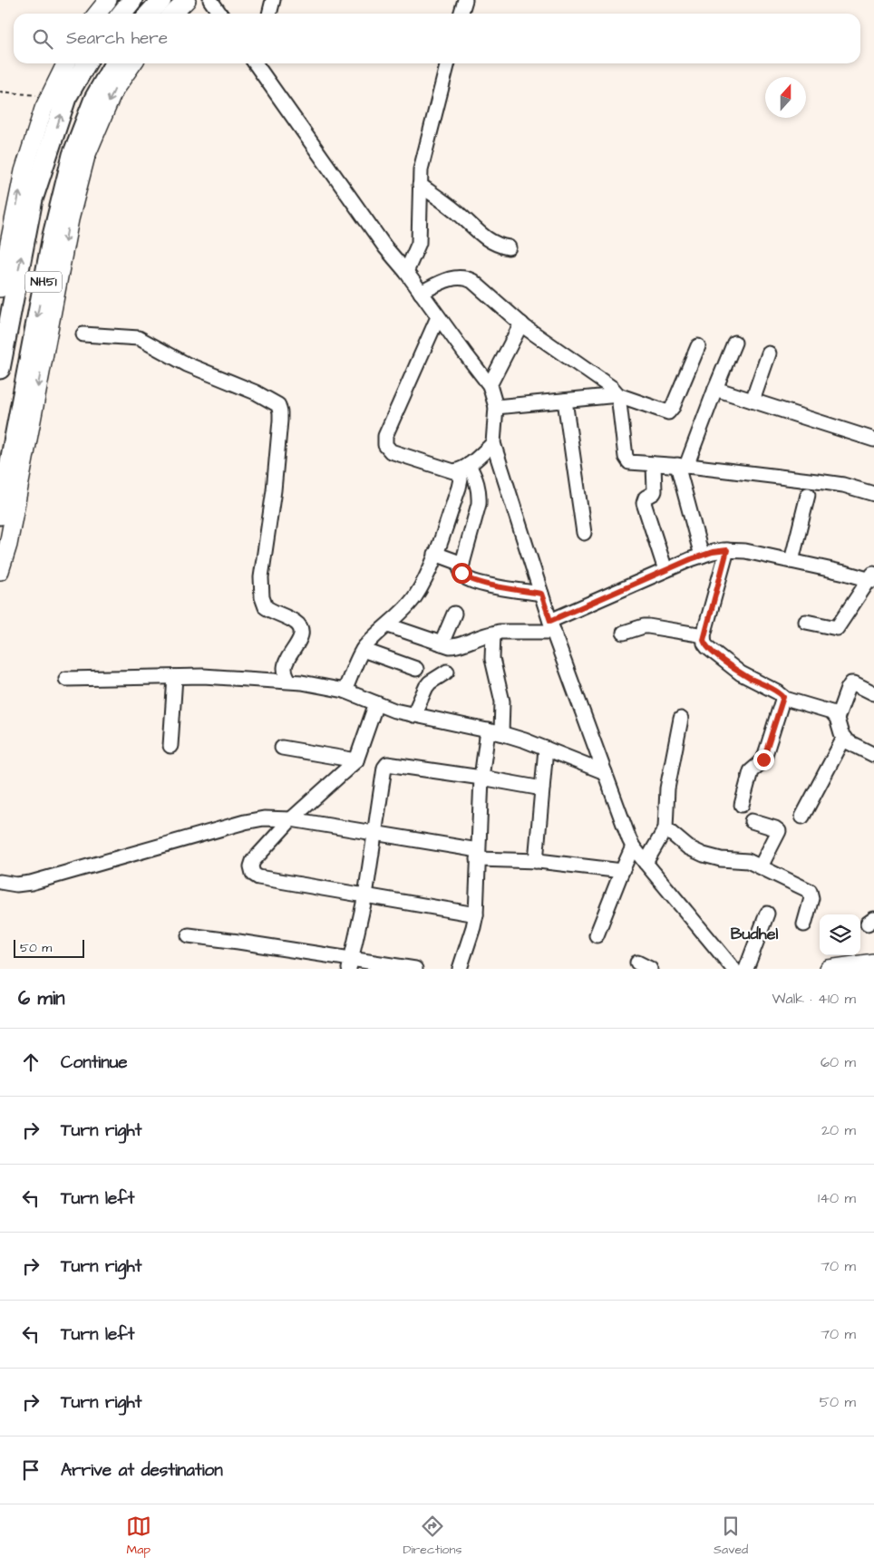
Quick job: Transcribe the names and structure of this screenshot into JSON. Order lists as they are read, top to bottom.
{
  "streets": {
    "highway": ["NH51"]
  },
  "districts": ["Budhel"],
  "scale_bar": "50 m",
  "north": "top",
  "page": {
    "search": "Search here",
    "scale": "50 m",
    "heading": ["6 min", "Walk · 410 m"],
    "list": [
      ["Continue", "60 m"],
      ["Turn right", "20 m"],
      ["Turn left", "140 m"],
      ["Turn right", "70 m"],
      ["Turn left", "70 m"],
      ["Turn right", "50 m"],
      "Arrive at destination"
    ],
    "nav": ["Map", "Directions", "Saved"]
  }
}
